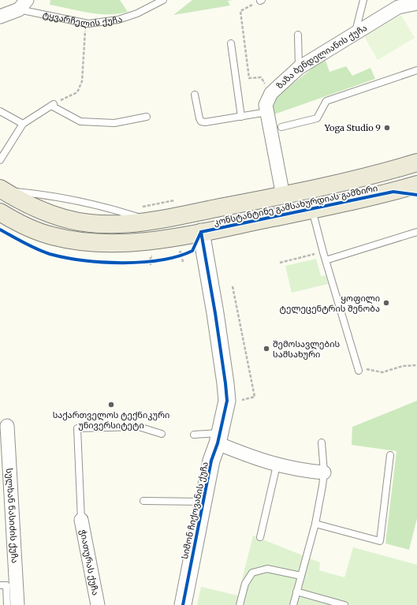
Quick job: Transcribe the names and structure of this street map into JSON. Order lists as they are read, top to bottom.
{
  "streets": {
    "main road": ["კონსტანტინე გამსახურდიას გამზირი"],
    "street": [
      "ტყვარჩელის ქუჩა",
      "ზაზა ბენდელიანის ქუჩა",
      "სიმონ ჩიქოვანის ქუჩა",
      "სულხან ნასიძის ქუჩა",
      "ჭიათურას ქუჩა"
    ]
  },
  "crossings": [
    ["ზაზა ბენდელიანის ქუჩა", "კონსტანტინე გამსახურდიას გამზირი"],
    ["კონსტანტინე გამსახურდიას გამზირი", "სიმონ ჩიქოვანის ქუჩა"]
  ],
  "places": [
    "Yoga Studio 9",
    "ყოფილი ტელეცენტრის შენობა",
    "შემოსავლების სამსახური",
    "საქართველოს ტექნიკური უნივერსიტეტი"
  ]
}
